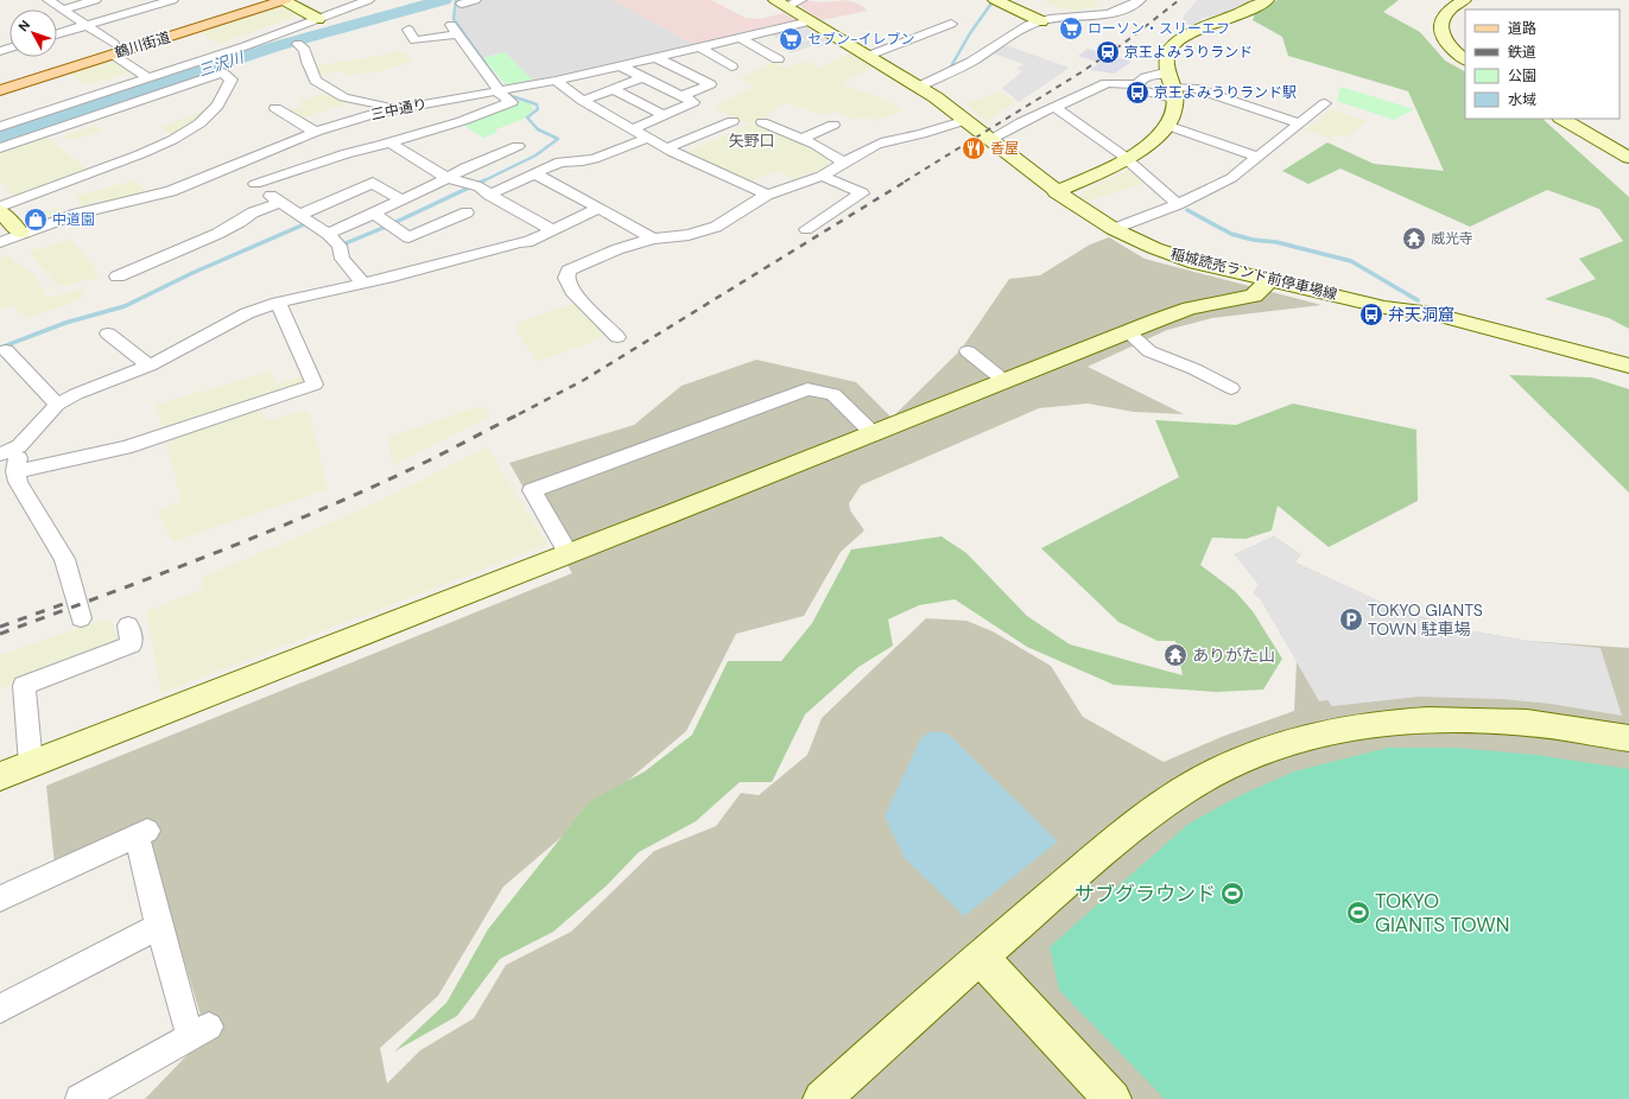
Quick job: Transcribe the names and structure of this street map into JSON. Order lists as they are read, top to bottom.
{
  "streets": {
    "main road": ["鶴川街道"],
    "street": ["三中通り", "稲城読売ランド前停車場線"]
  },
  "crossings": [
    ["三中通り", "稲城読売ランド前停車場線"]
  ],
  "districts": ["矢野口"],
  "water": ["三沢川"],
  "places": {
    "supermarket": ["ローソン・スリーエフ", "セブン-イレブン"],
    "station": ["京王よみうりランド"],
    "bus stop": ["京王よみうりランド駅", "弁天洞窟"],
    "restaurant": ["香屋"],
    "shop": ["中道園"],
    "temple": ["威光寺", "ありがた山"],
    "parking": ["TOKYO GIANTS TOWN 駐車場"],
    "sports": ["サブグラウンド", "TOKYO GIANTS TOWN"]
  },
  "legend": [
    "道路",
    "鉄道",
    "公園",
    "水域"
  ],
  "north": "top left"
}
